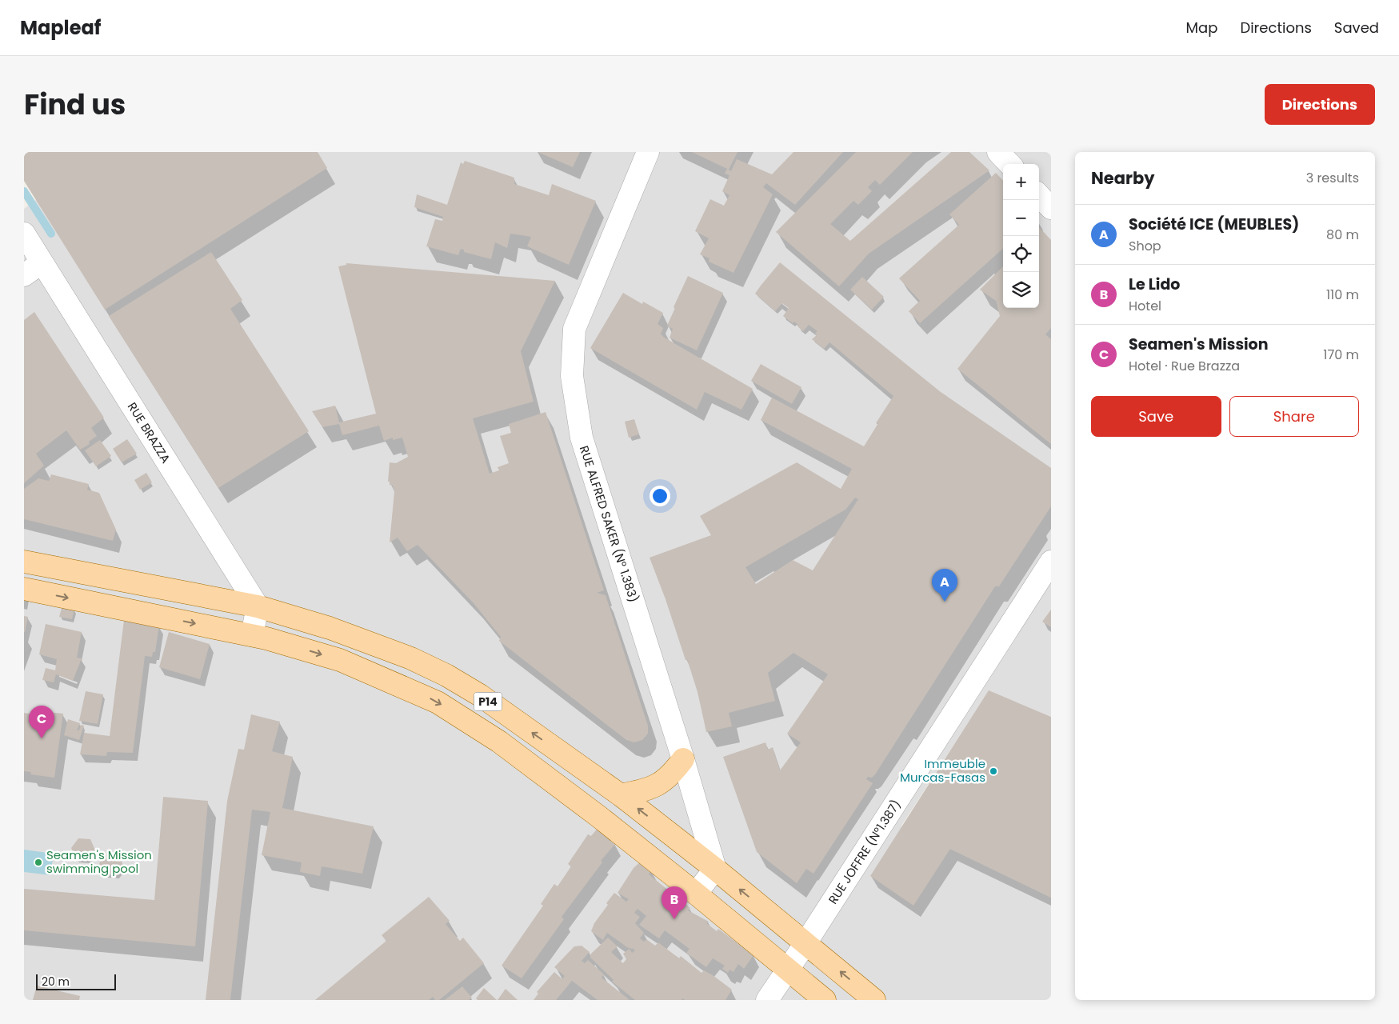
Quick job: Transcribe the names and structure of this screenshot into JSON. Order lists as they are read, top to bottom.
{
  "streets": {
    "main road": ["P14"],
    "street": ["RUE BRAZZA", "RUE ALFRED SAKER (N° 1.383)", "RUE JOFFRE (N°1.387)"]
  },
  "crossings": [
    ["RUE BRAZZA", "P14"],
    ["RUE ALFRED SAKER (N° 1.383)", "P14"],
    ["P14", "RUE JOFFRE (N°1.387)"]
  ],
  "places": ["Immeuble Murcas-Fasas", "Seamen's Mission swimming pool"],
  "scale_bar": "20 m",
  "page": {
    "header": "Mapleaf",
    "nav": ["Map", "Directions", "Saved"],
    "title": "Find us",
    "buttons": [
      "Directions",
      ["Save", "Share"]
    ],
    "heading": ["Nearby", "3 results"],
    "map_buttons": ["+", "−"],
    "list": [
      {
        "mark": "A",
        "name": "Société ICE (MEUBLES)",
        "note": "Shop",
        "value": "80 m"
      },
      {
        "mark": "B",
        "name": "Le Lido",
        "note": "Hotel",
        "value": "110 m"
      },
      {
        "mark": "C",
        "name": "Seamen's Mission",
        "note": "Hotel · Rue Brazza",
        "value": "170 m"
      }
    ],
    "pins": ["A", "C", "B"],
    "scale": "20 m"
  }
}
